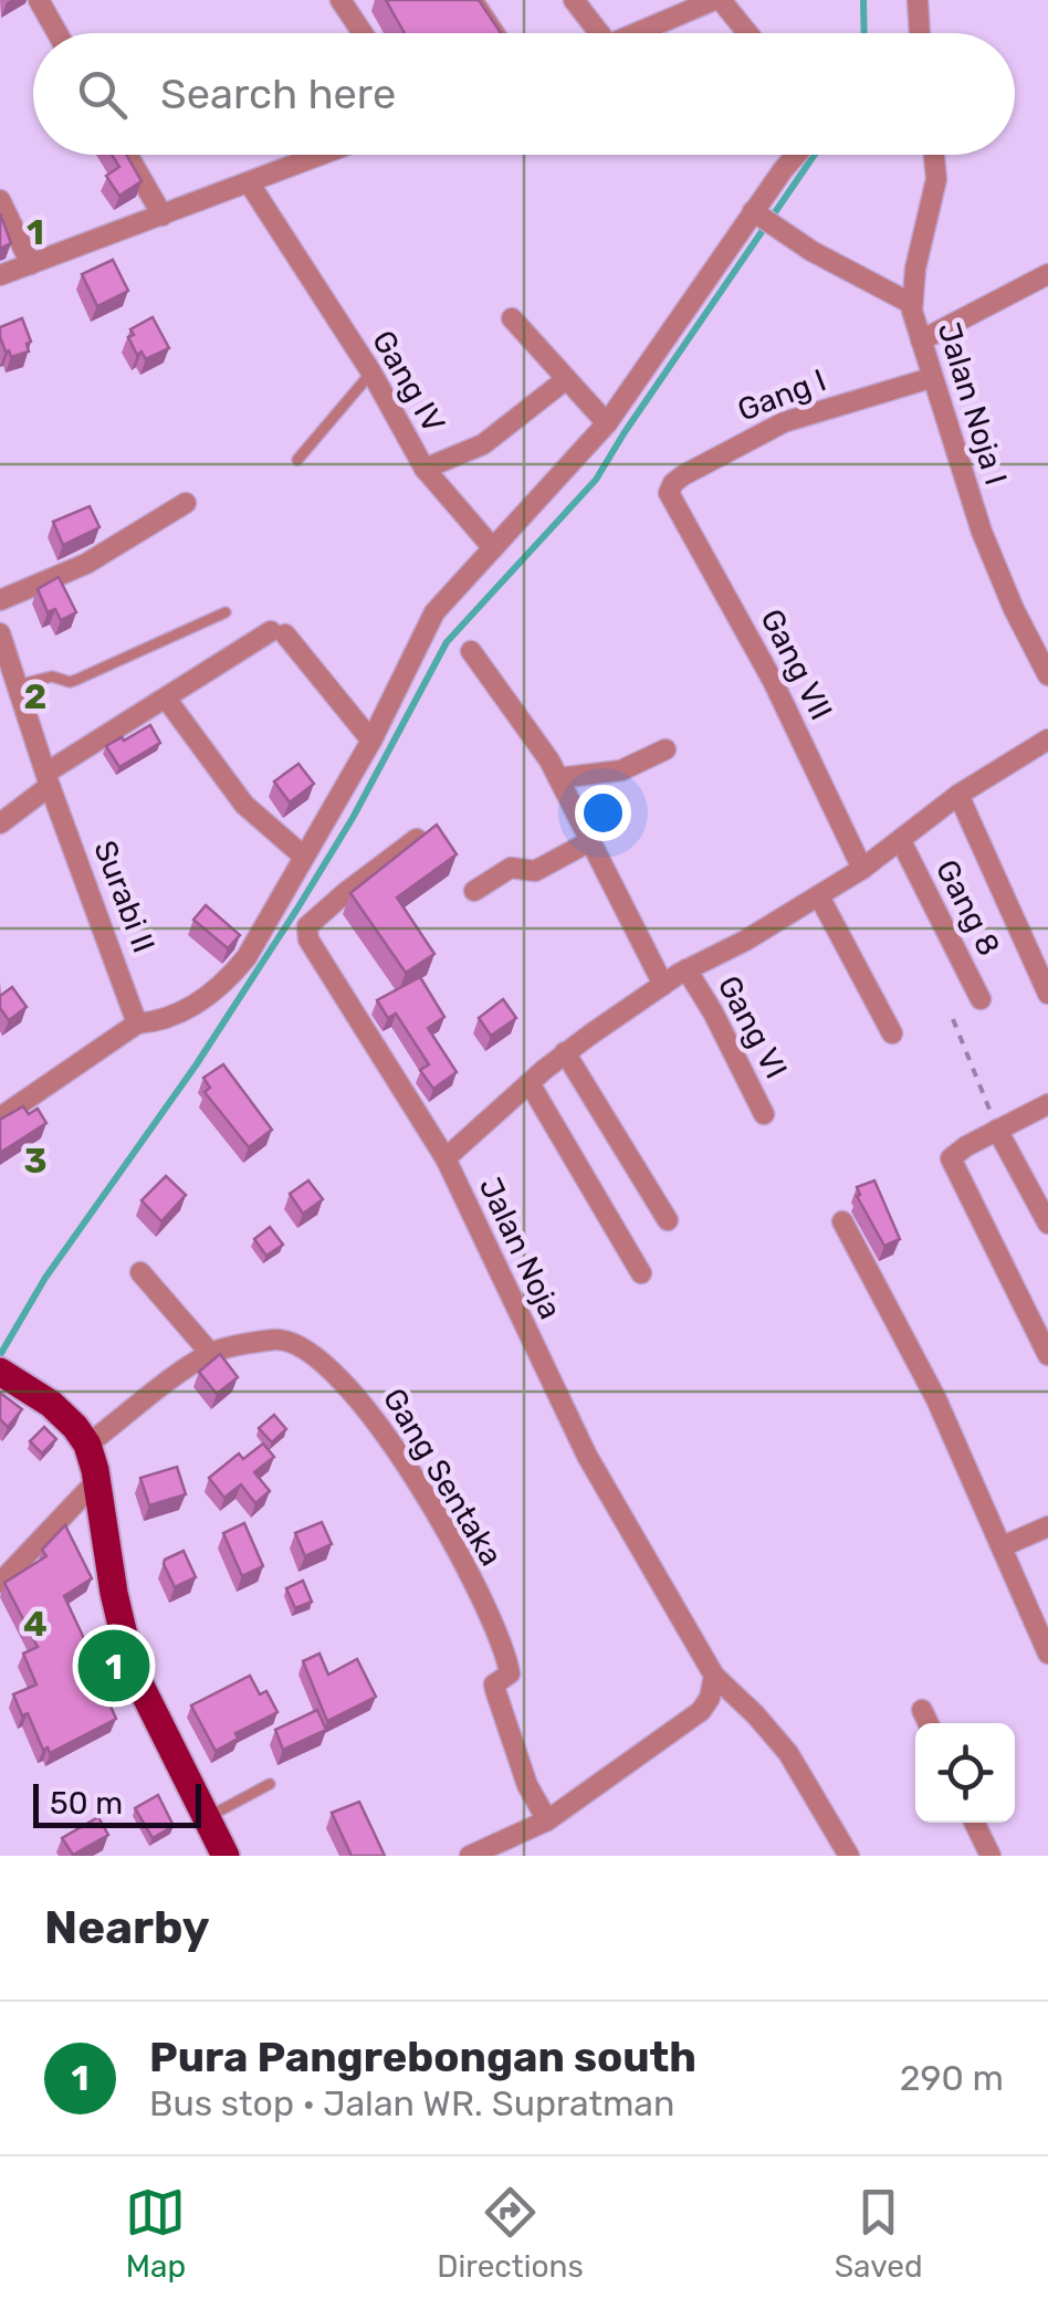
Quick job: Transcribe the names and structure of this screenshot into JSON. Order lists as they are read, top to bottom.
{
  "streets": {
    "street": [
      "Gang IV",
      "Gang I",
      "Jalan Noja I",
      "Gang VII",
      "Surabi II",
      "Gang 8",
      "Gang VI",
      "Jalan Noja",
      "Gang Sentaka"
    ]
  },
  "crossings": [
    ["Gang I", "Jalan Noja I"],
    ["Gang I", "Gang VII"],
    ["Gang VII", "Jalan Noja"],
    ["Gang 8", "Jalan Noja"],
    ["Gang VI", "Jalan Noja"]
  ],
  "scale_bar": "50 m",
  "page": {
    "search": "Search here",
    "pins": "1",
    "scale": "50 m",
    "heading": "Nearby",
    "list": [
      {
        "mark": "1",
        "name": "Pura Pangrebongan south",
        "note": "Bus stop · Jalan WR. Supratman",
        "value": "290 m"
      }
    ],
    "nav": ["Map", "Directions", "Saved"]
  },
  "grid": {
    "rows": [
      "1",
      "2",
      "3",
      "4"
    ]
  }
}
